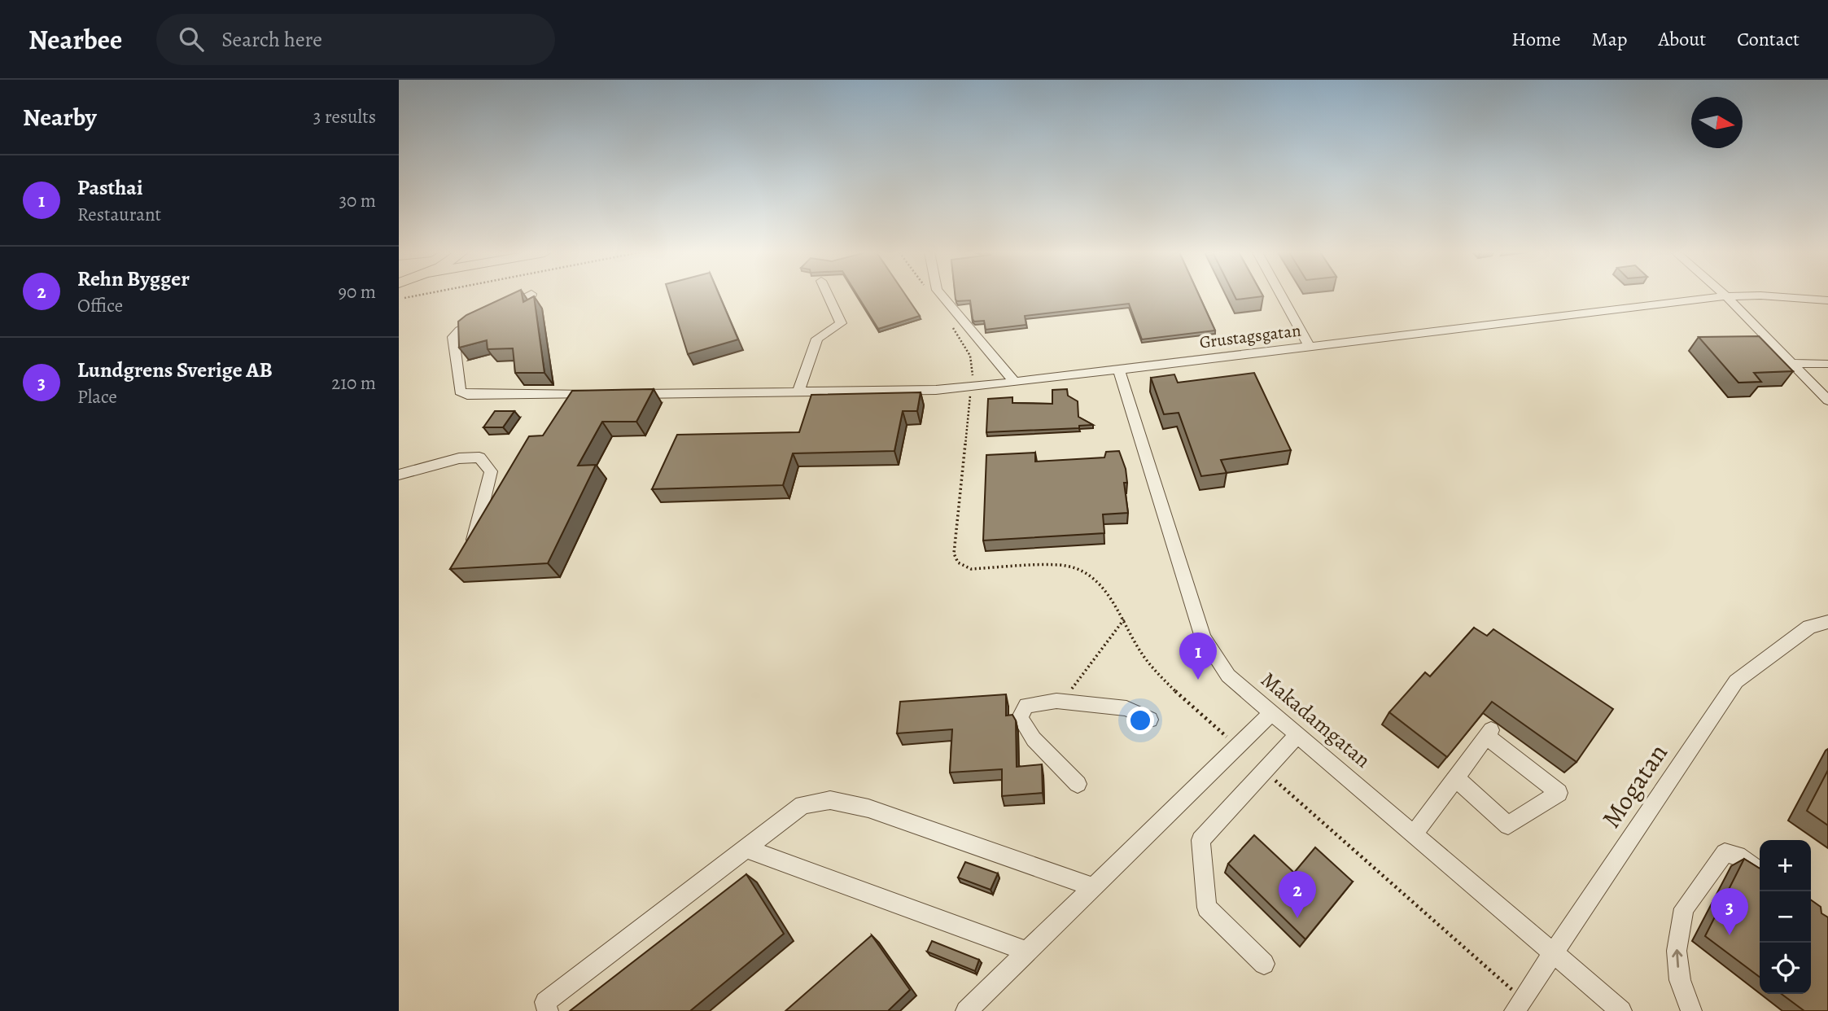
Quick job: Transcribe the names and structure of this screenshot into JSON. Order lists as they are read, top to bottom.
{
  "streets": {
    "street": ["Grustagsgatan", "Makadamgatan", "Mogatan"]
  },
  "crossings": [
    ["Grustagsgatan", "Makadamgatan"],
    ["Makadamgatan", "Mogatan"]
  ],
  "north": "right",
  "page": {
    "header": "Nearbee",
    "search": "Search here",
    "nav": [
      "Home",
      "Map",
      "About",
      "Contact"
    ],
    "heading": ["Nearby", "3 results"],
    "list": [
      {
        "mark": "1",
        "name": "Pasthai",
        "note": "Restaurant",
        "value": "30 m"
      },
      {
        "mark": "2",
        "name": "Rehn Bygger",
        "note": "Office",
        "value": "90 m"
      },
      {
        "mark": "3",
        "name": "Lundgrens Sverige AB",
        "note": "Place",
        "value": "210 m"
      }
    ],
    "pins": ["1", "2", "3"],
    "map_buttons": ["+", "−"]
  }
}
